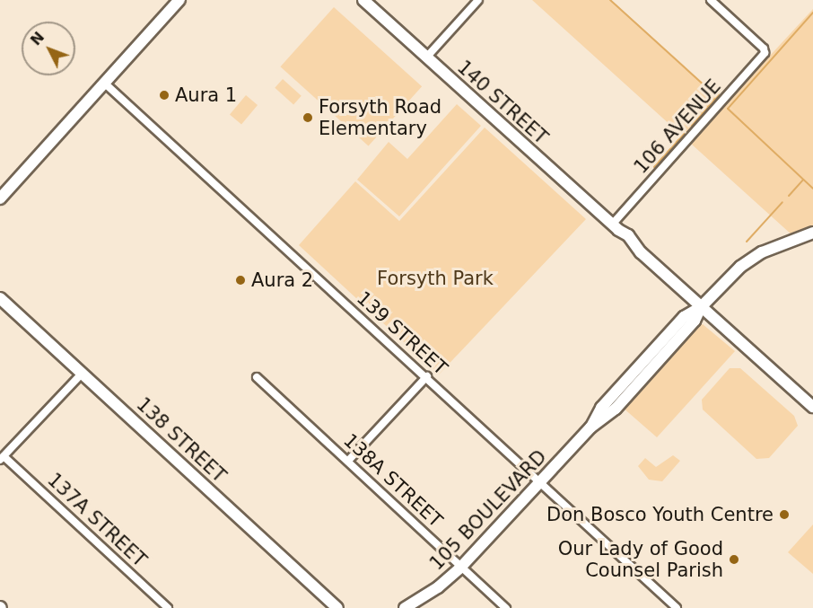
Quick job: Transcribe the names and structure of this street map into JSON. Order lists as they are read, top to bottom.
{
  "streets": {
    "street": [
      "140 STREET",
      "106 AVENUE",
      "139 STREET",
      "138 STREET",
      "138A STREET",
      "105 BOULEVARD",
      "137A STREET"
    ]
  },
  "crossings": [
    ["140 STREET", "106 AVENUE"],
    ["140 STREET", "105 BOULEVARD"],
    ["139 STREET", "105 BOULEVARD"],
    ["138A STREET", "105 BOULEVARD"]
  ],
  "parks": ["Forsyth Park"],
  "places": [
    "Aura 1",
    "Forsyth Road Elementary",
    "Aura 2",
    "Don Bosco Youth Centre",
    "Our Lady of Good Counsel Parish"
  ],
  "north": "top left"
}
